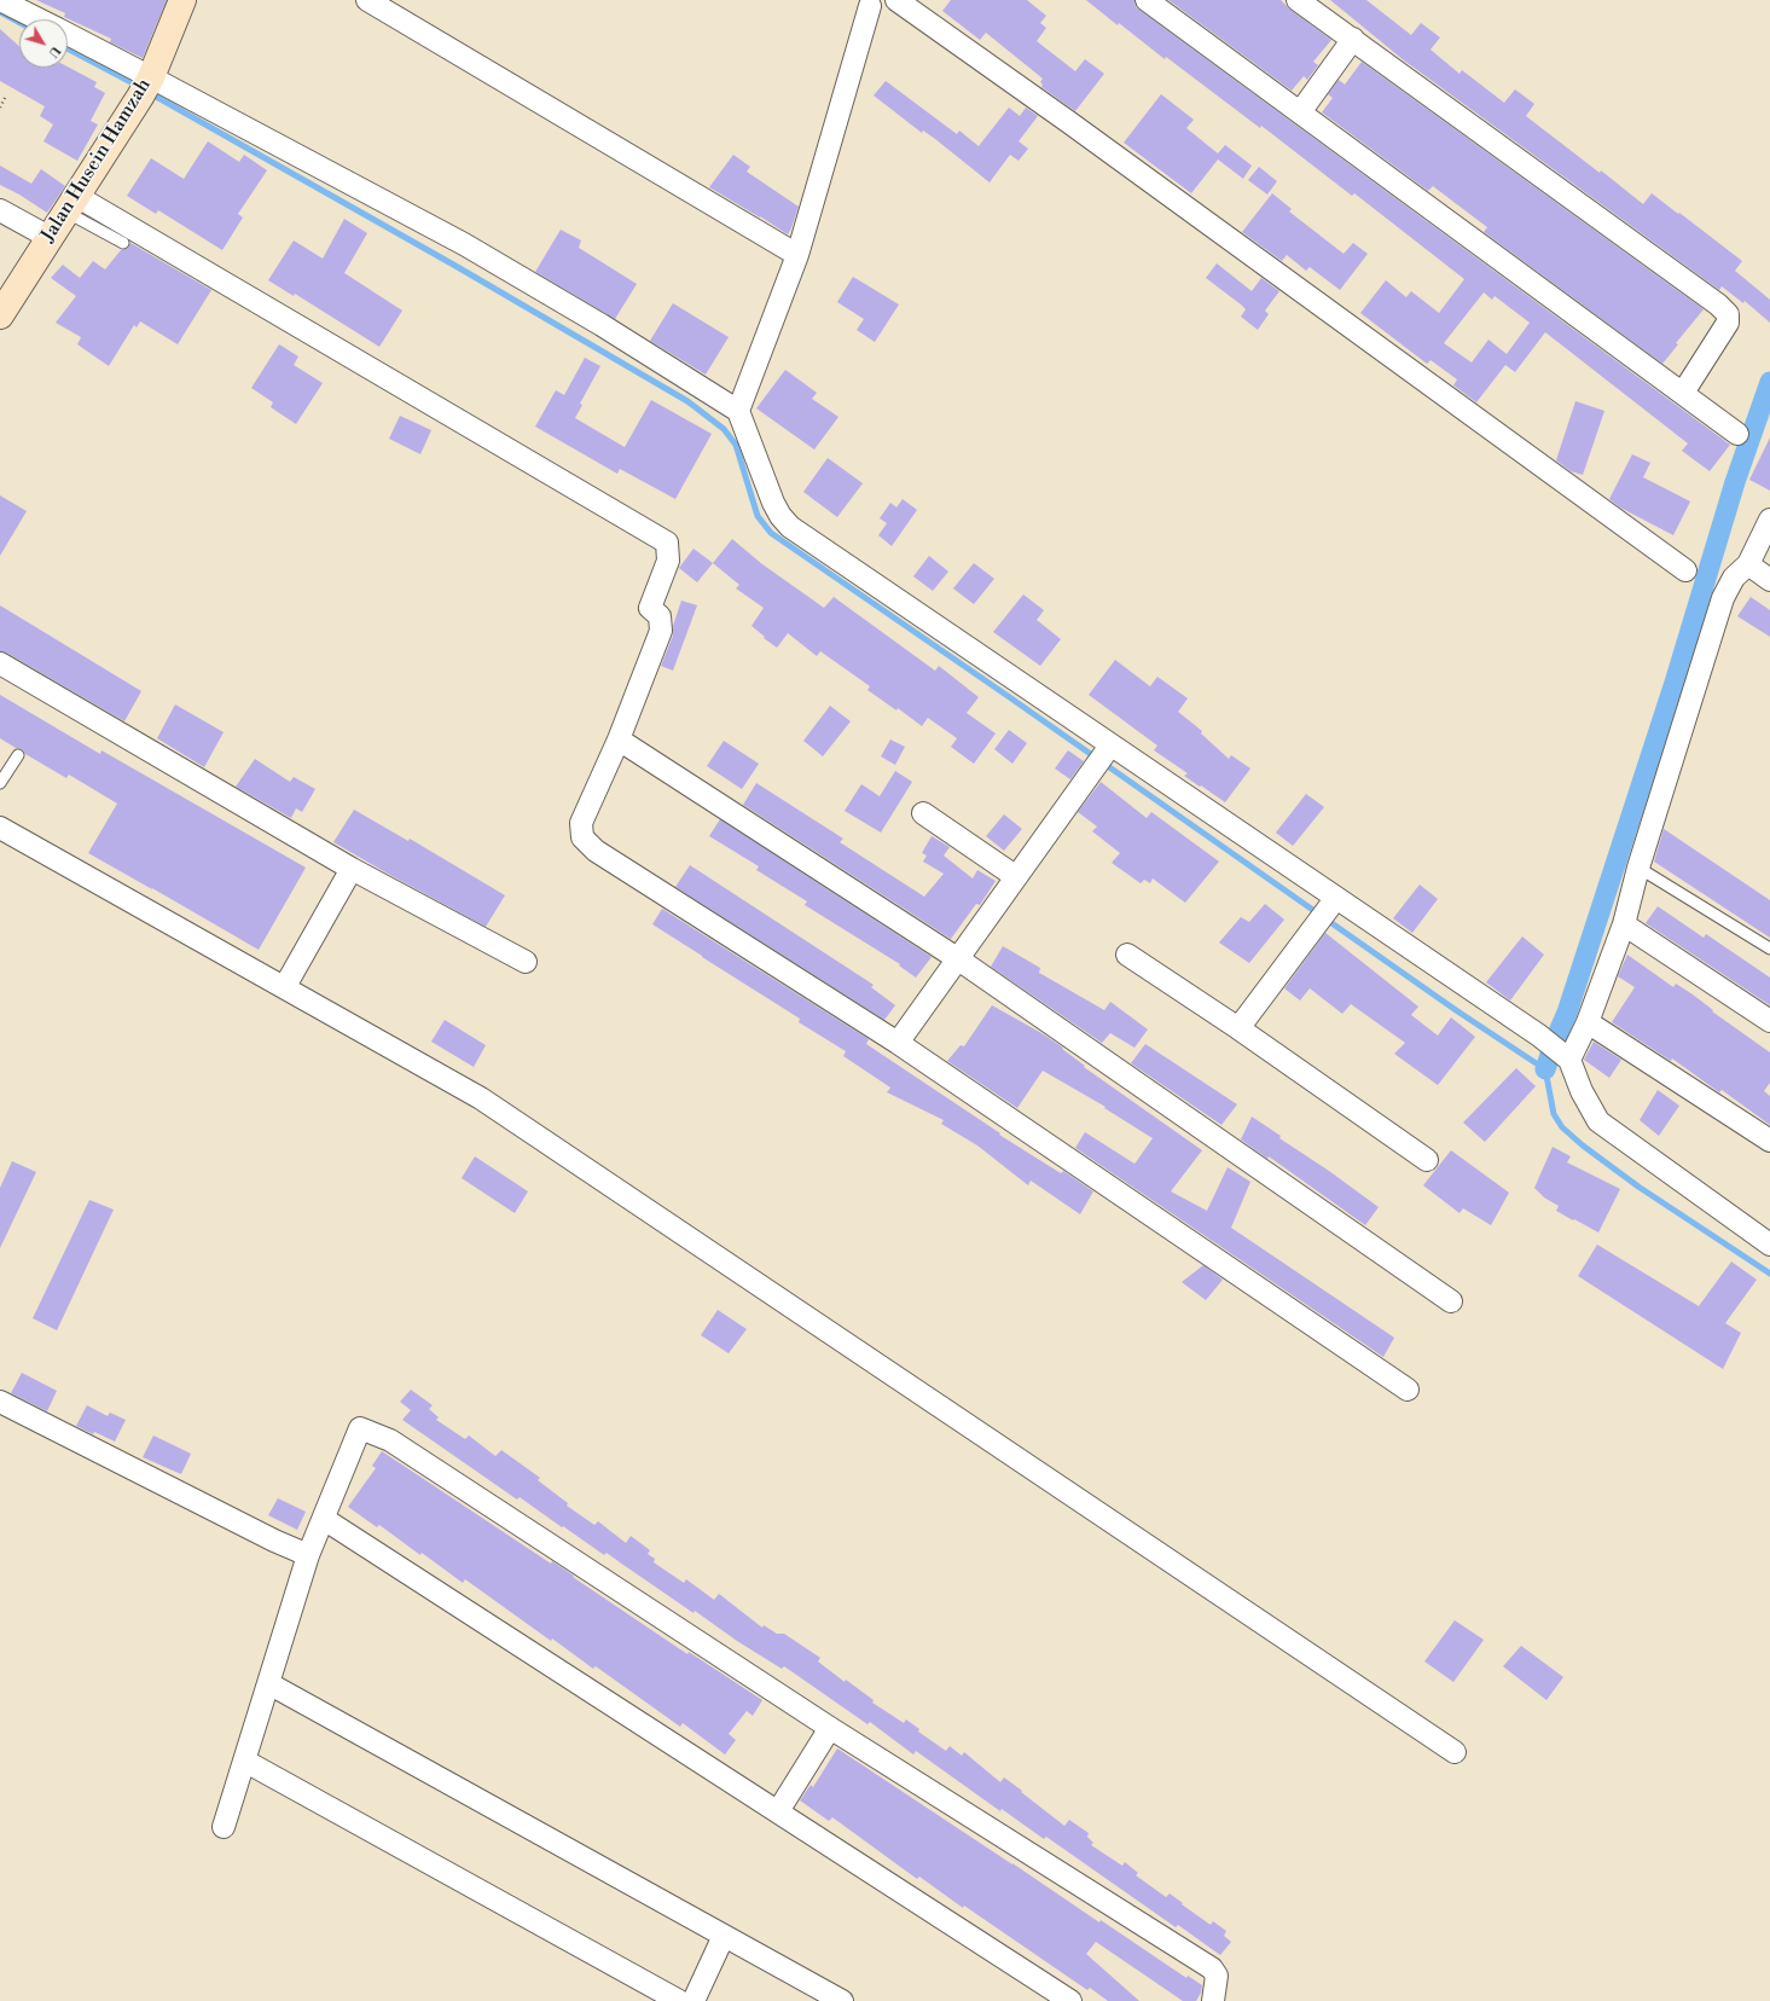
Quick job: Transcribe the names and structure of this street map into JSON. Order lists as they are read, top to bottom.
{
  "streets": {
    "street": ["Jalan Husein Hamzah"]
  },
  "north": "bottom right"
}
